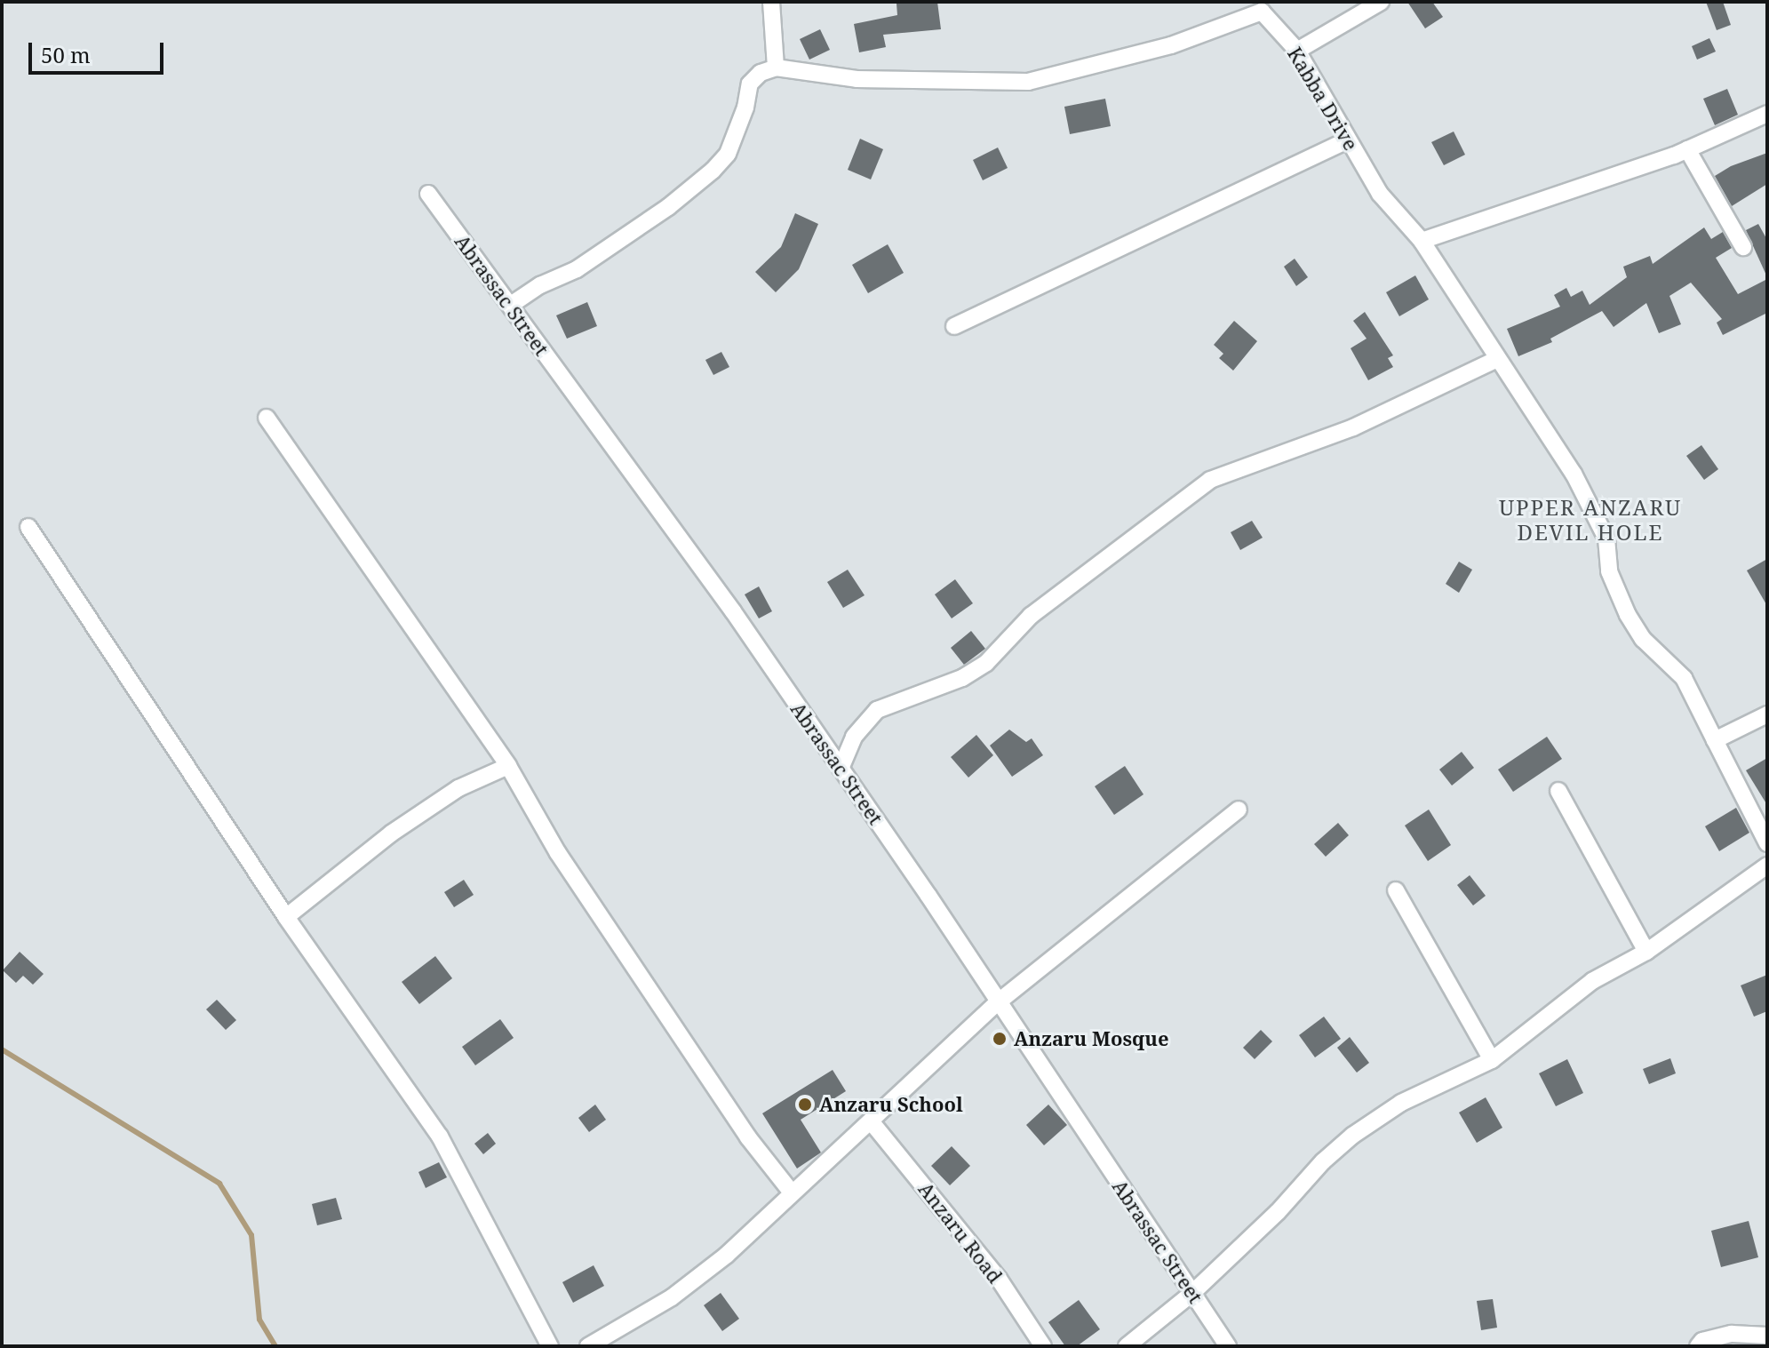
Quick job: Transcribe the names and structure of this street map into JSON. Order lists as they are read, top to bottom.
{
  "streets": {
    "street": ["Kabba Drive", "Abrassac Street", "Anzaru Road"]
  },
  "districts": ["UPPER ANZARU DEVIL HOLE"],
  "places": ["Anzaru Mosque", "Anzaru School"],
  "scale_bar": "50 m"
}
